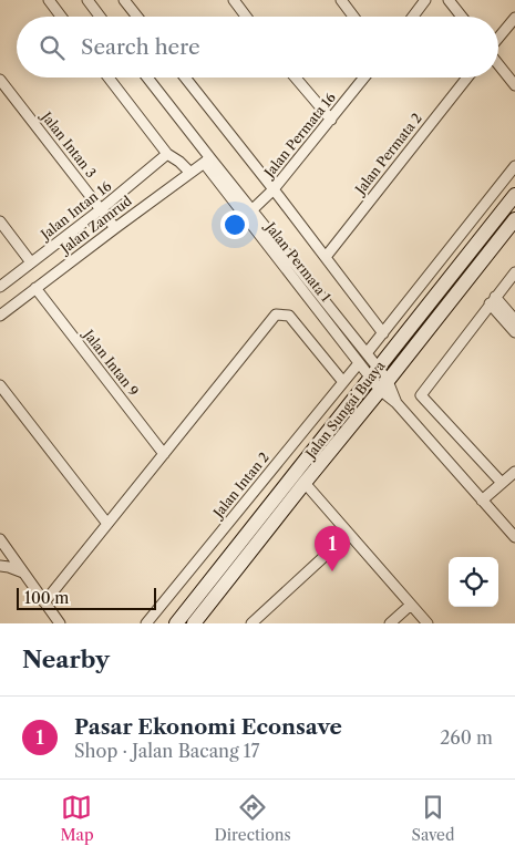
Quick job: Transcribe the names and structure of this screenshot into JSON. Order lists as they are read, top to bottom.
{
  "streets": {
    "street": [
      "Jalan Permata 16",
      "Jalan Intan 3",
      "Jalan Permata 2",
      "Jalan Intan 16",
      "Jalan Zamrud",
      "Jalan Permata 1",
      "Jalan Intan 9",
      "Jalan Sungai Buaya",
      "Jalan Intan 2"
    ]
  },
  "crossings": [
    ["Jalan Permata 16", "Jalan Permata 1"],
    ["Jalan Intan 3", "Jalan Intan 16"],
    ["Jalan Intan 3", "Jalan Zamrud"],
    ["Jalan Zamrud", "Jalan Permata 1"],
    ["Jalan Zamrud", "Jalan Intan 9"],
    ["Jalan Permata 1", "Jalan Sungai Buaya"],
    ["Jalan Permata 1", "Jalan Intan 2"]
  ],
  "scale_bar": "100 m",
  "page": {
    "search": "Search here",
    "pins": "1",
    "scale": "100 m",
    "heading": "Nearby",
    "list": [
      {
        "mark": "1",
        "name": "Pasar Ekonomi Econsave",
        "note": "Shop · Jalan Bacang 17",
        "value": "260 m"
      }
    ],
    "nav": ["Map", "Directions", "Saved"]
  }
}
